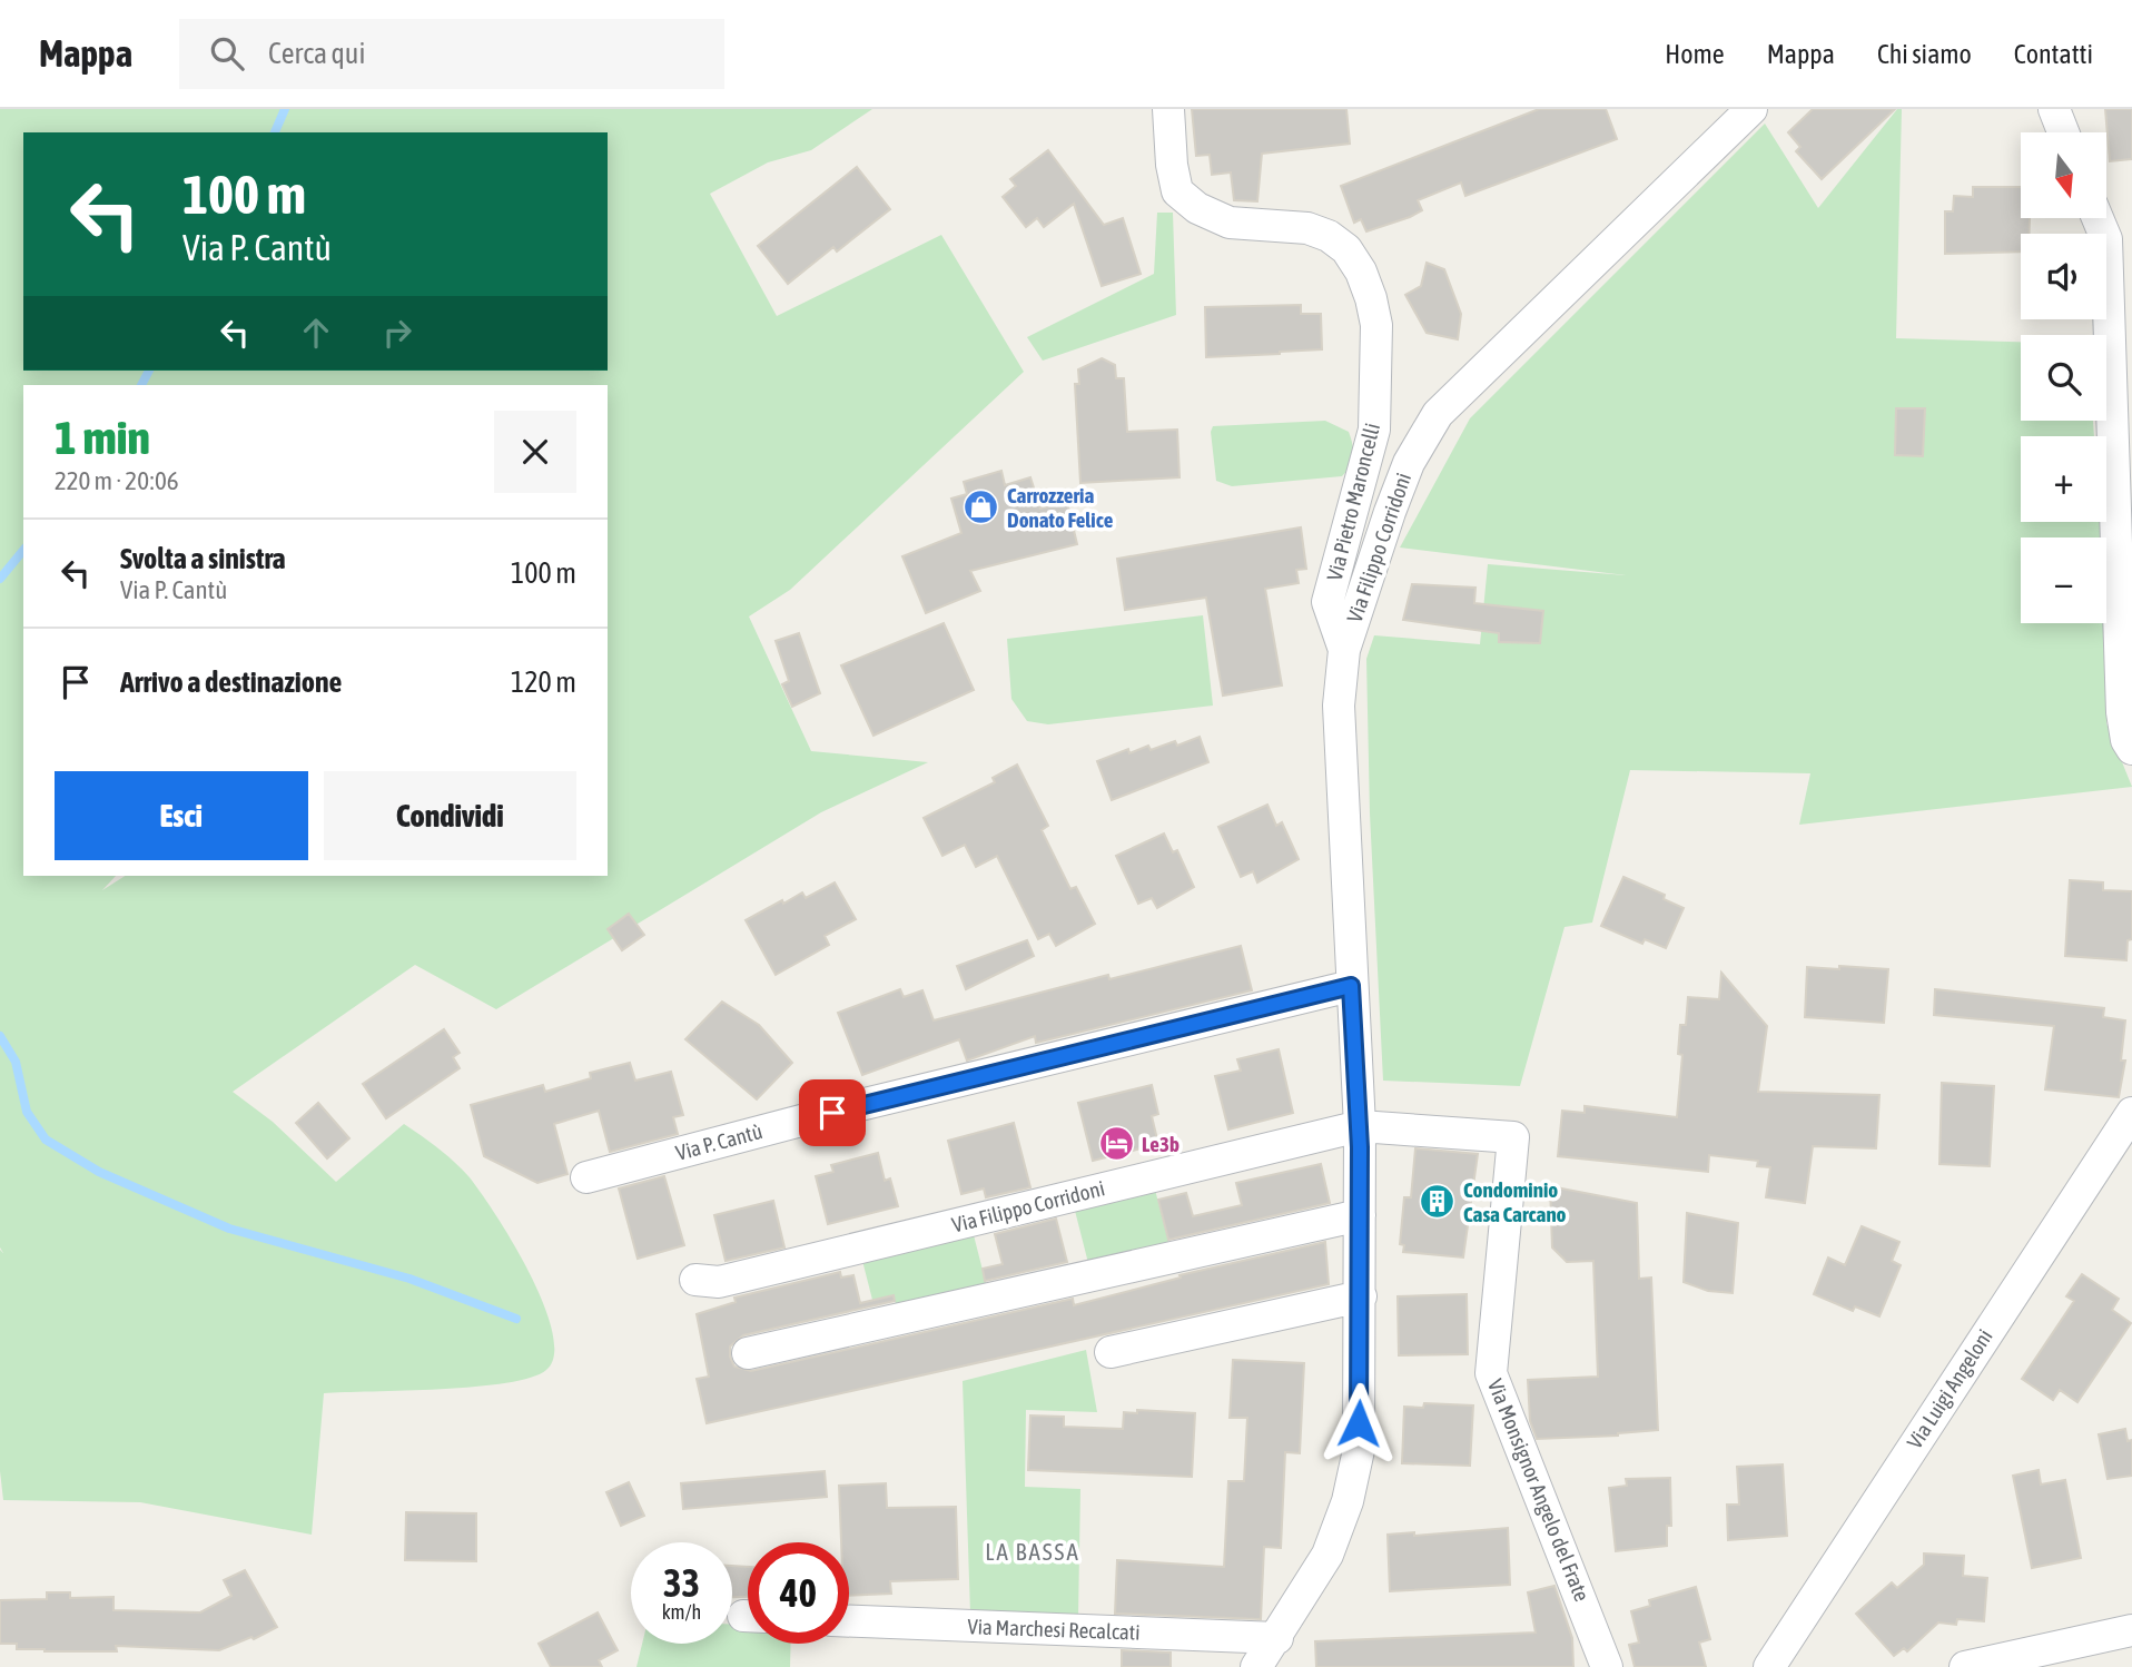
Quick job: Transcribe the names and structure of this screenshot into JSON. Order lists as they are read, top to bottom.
{
  "streets": {
    "street": [
      "Via Pietro Maroncelli",
      "Via Filippo Corridoni",
      "Via P. Cantù",
      "Via Luigi Angeloni",
      "Via Monsignor Angelo del Frate",
      "Via Marchesi Recalcati"
    ]
  },
  "crossings": [
    ["Via Pietro Maroncelli", "Via Filippo Corridoni"],
    ["Via Filippo Corridoni", "Via P. Cantù"],
    ["Via Filippo Corridoni", "Via Monsignor Angelo del Frate"],
    ["Via Filippo Corridoni", "Via Marchesi Recalcati"]
  ],
  "districts": ["LA BASSA"],
  "places": {
    "shop": ["Carrozzeria Donato Felice"],
    "hotel": ["Le3b"],
    "building": ["Condominio Casa Carcano"]
  },
  "north": "bottom",
  "page": {
    "header": "Mappa",
    "search": "Cerca qui",
    "nav": [
      "Home",
      "Mappa",
      "Chi siamo",
      "Contatti"
    ],
    "map_buttons": ["+", "−"],
    "turn": ["100 m", "Via P. Cantù"],
    "heading": ["1 min", "220 m · 20:06"],
    "list": [
      {
        "name": "Svolta a sinistra",
        "note": "Via P. Cantù",
        "value": "100 m"
      },
      {
        "name": "Arrivo a destinazione",
        "value": "120 m"
      }
    ],
    "buttons": ["Esci", "Condividi"],
    "speed": "33 km/h",
    "limit": "40"
  }
}
